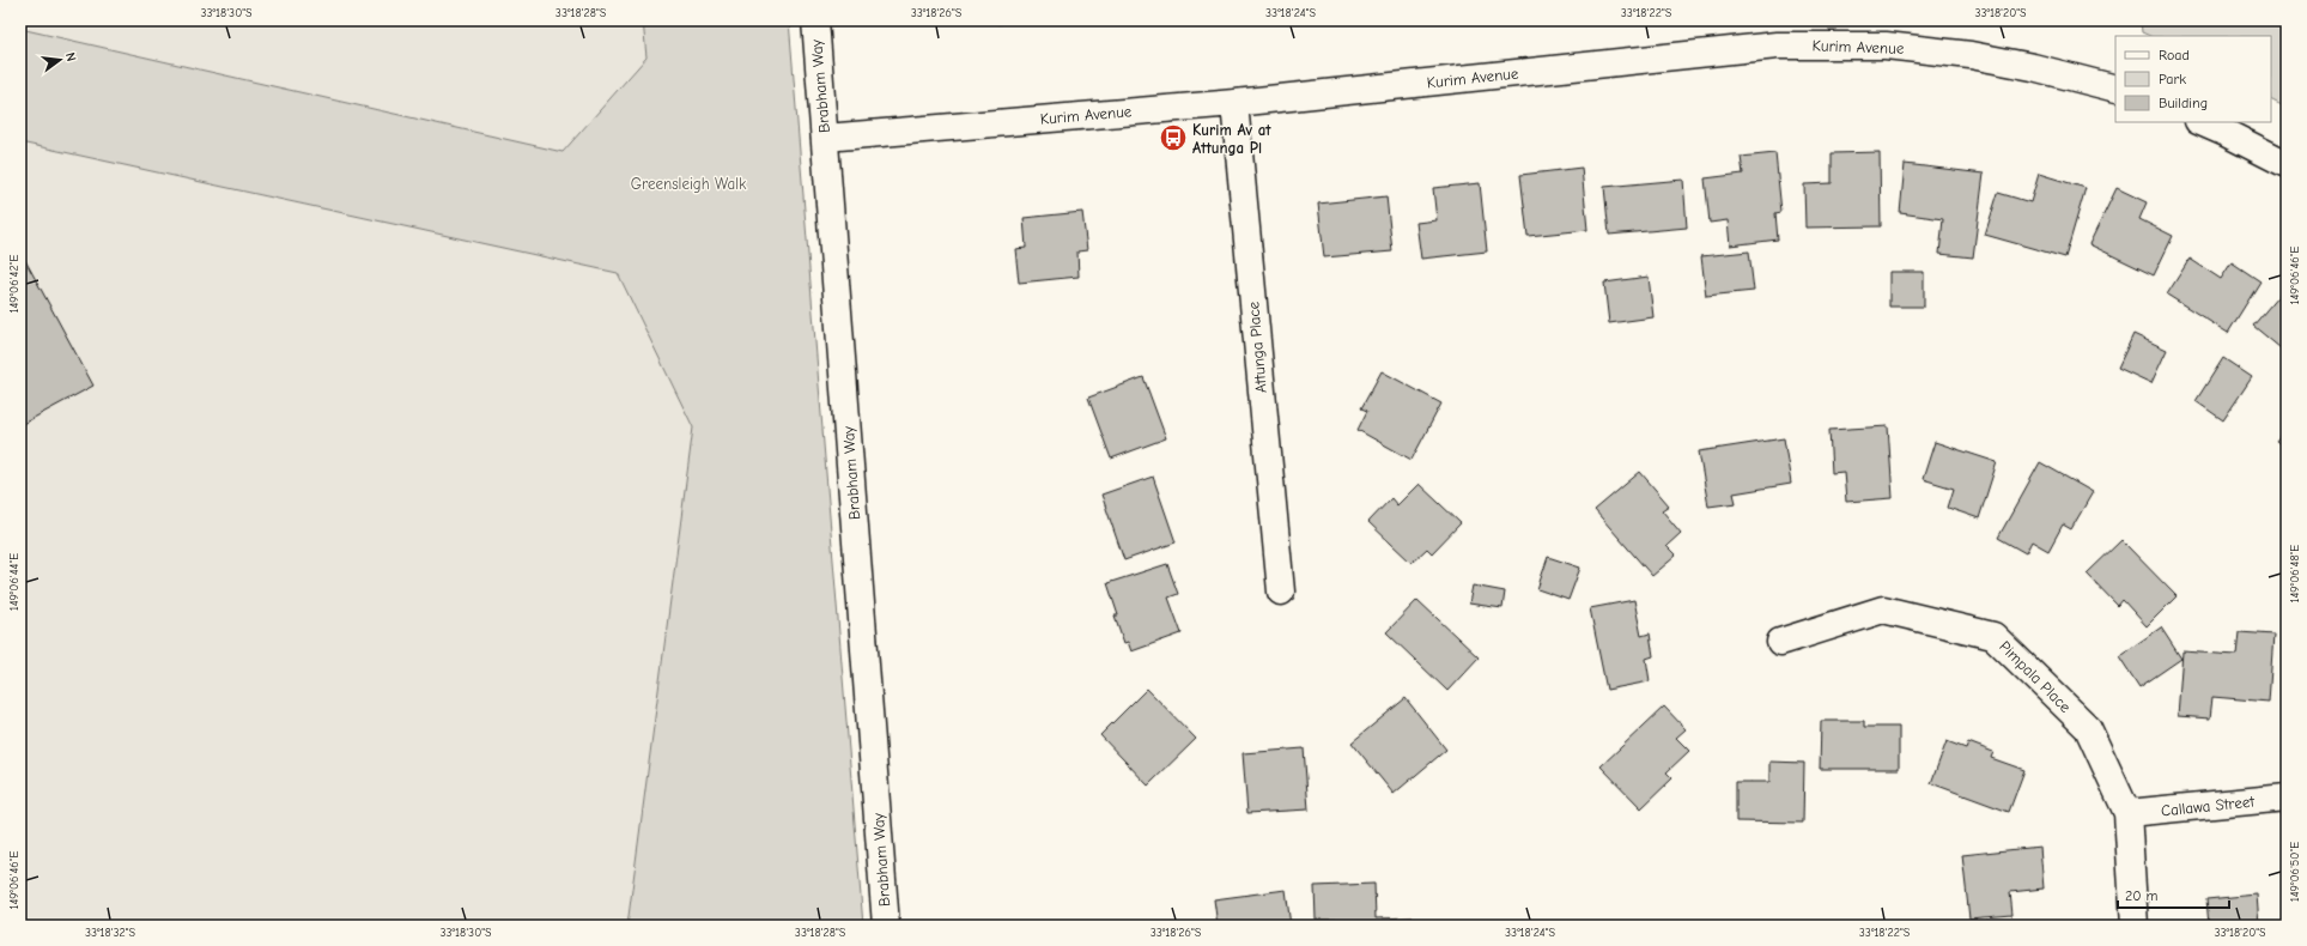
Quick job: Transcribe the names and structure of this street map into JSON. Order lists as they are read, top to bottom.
{
  "streets": {
    "street": [
      "Kurim Avenue",
      "Brabham Way",
      "Attunga Place",
      "Pimpala Place",
      "Callawa Street"
    ]
  },
  "crossings": [
    ["Kurim Avenue", "Brabham Way"],
    ["Kurim Avenue", "Attunga Place"],
    ["Pimpala Place", "Callawa Street"]
  ],
  "parks": ["Greensleigh Walk"],
  "places": {
    "bus stop": ["Kurim Av at Attunga Pl"]
  },
  "legend": ["Road", "Park", "Building"],
  "scale_bar": "20 m",
  "north": "right",
  "coordinates": [
    "33°18'30\"S",
    "33°18'28\"S",
    "33°18'26\"S",
    "33°18'24\"S",
    "33°18'22\"S",
    "33°18'20\"S",
    "149°06'46\"E",
    "149°06'42\"E",
    "149°06'48\"E",
    "149°06'44\"E",
    "149°06'50\"E",
    "33°18'32\"S"
  ]
}
